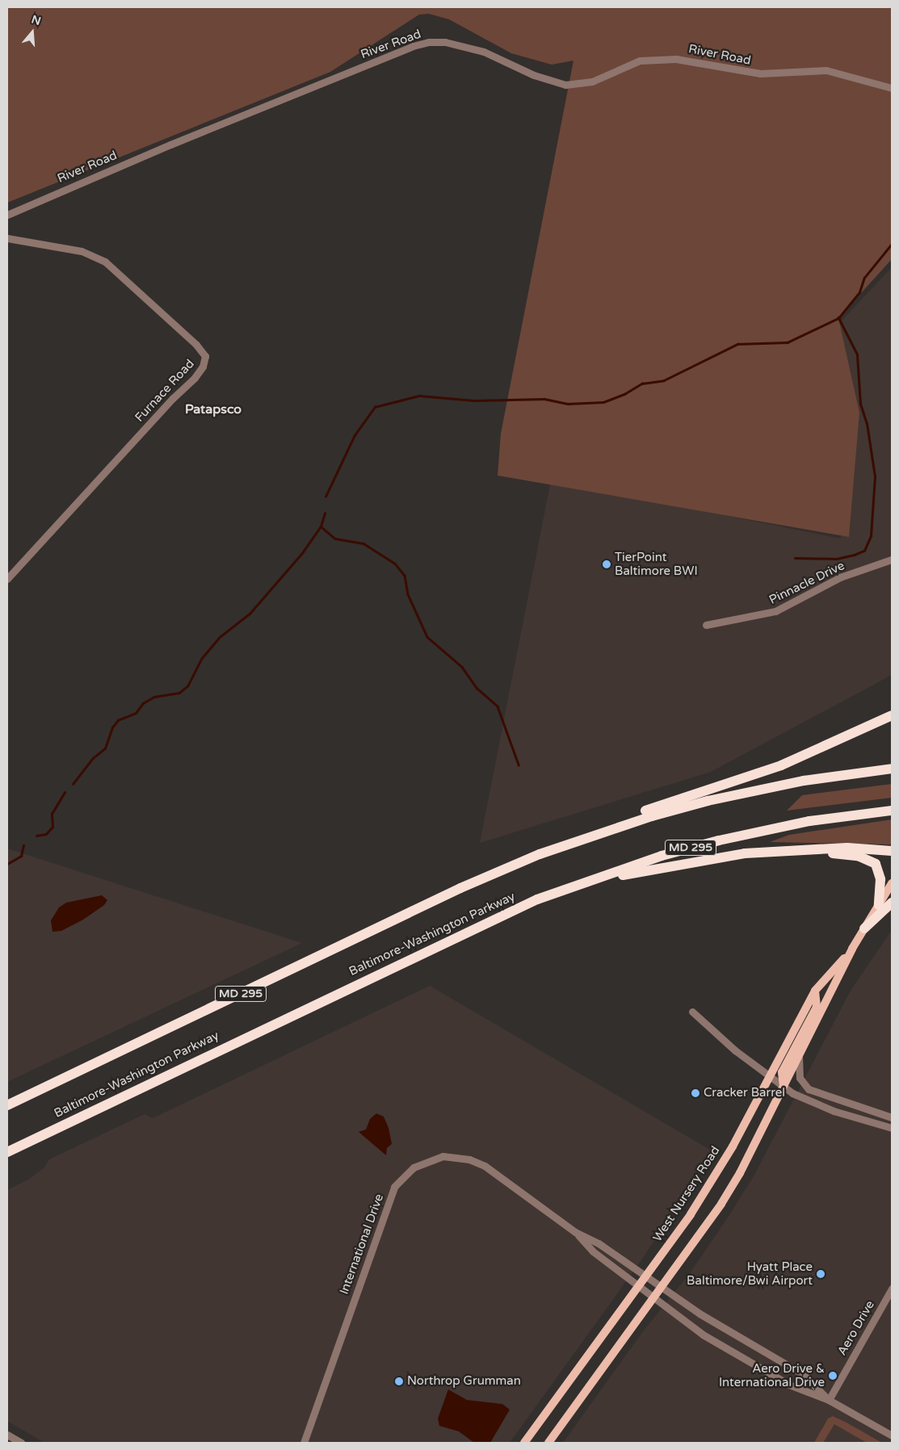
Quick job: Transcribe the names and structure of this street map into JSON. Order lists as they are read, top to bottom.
{
  "streets": {
    "highway": ["MD 295", "Baltimore-Washington Parkway"],
    "main road": ["West Nursery Road"],
    "street": [
      "River Road",
      "Furnace Road",
      "Pinnacle Drive",
      "International Drive",
      "Aero Drive"
    ]
  },
  "crossings": [
    ["West Nursery Road", "International Drive"],
    ["International Drive", "Aero Drive"]
  ],
  "districts": ["Patapsco"],
  "places": [
    "TierPoint Baltimore BWI",
    "Cracker Barrel",
    "Hyatt Place Baltimore/Bwi Airport",
    "Aero Drive & International Drive",
    "Northrop Grumman"
  ],
  "north": "top"
}
